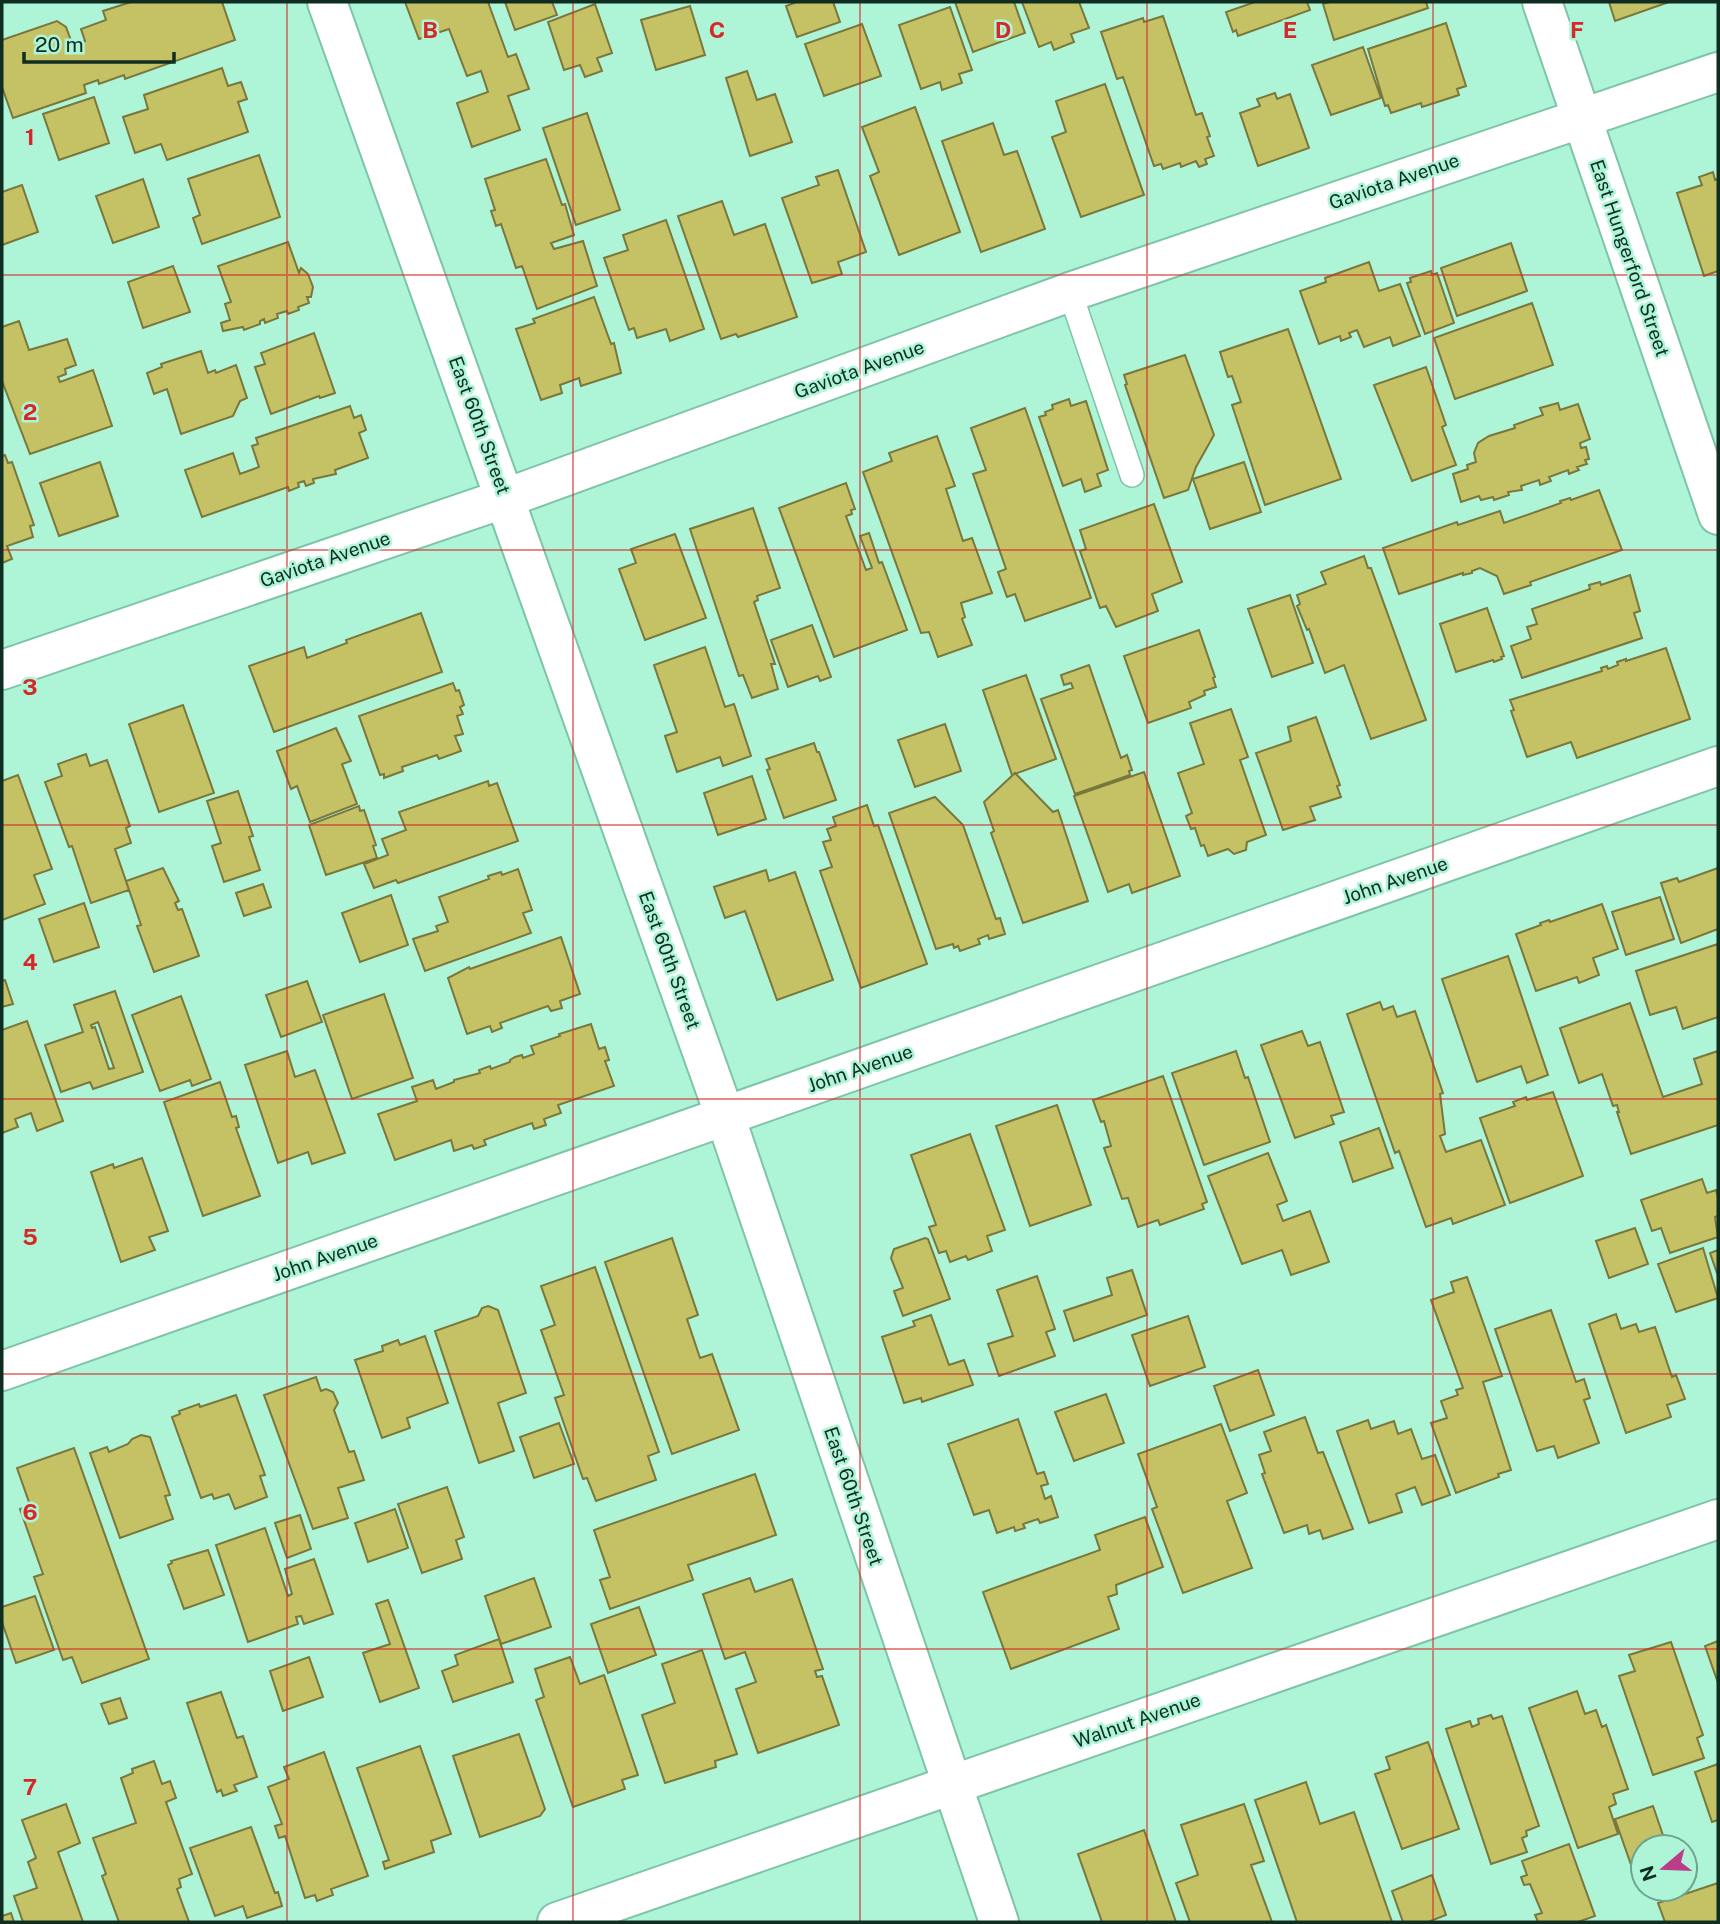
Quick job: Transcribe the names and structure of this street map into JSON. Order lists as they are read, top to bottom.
{
  "streets": {
    "street": [
      "Gaviota Avenue",
      "East Hungerford Street",
      "East 60th Street",
      "John Avenue",
      "Walnut Avenue"
    ]
  },
  "crossings": [
    ["Gaviota Avenue", "East Hungerford Street"],
    ["Gaviota Avenue", "East 60th Street"],
    ["East 60th Street", "John Avenue"],
    ["East 60th Street", "Walnut Avenue"]
  ],
  "scale_bar": "20 m",
  "north": "left",
  "grid": {
    "columns": [
      "B",
      "C",
      "D",
      "E",
      "F"
    ],
    "rows": [
      "1",
      "2",
      "3",
      "4",
      "5",
      "6",
      "7"
    ]
  }
}
